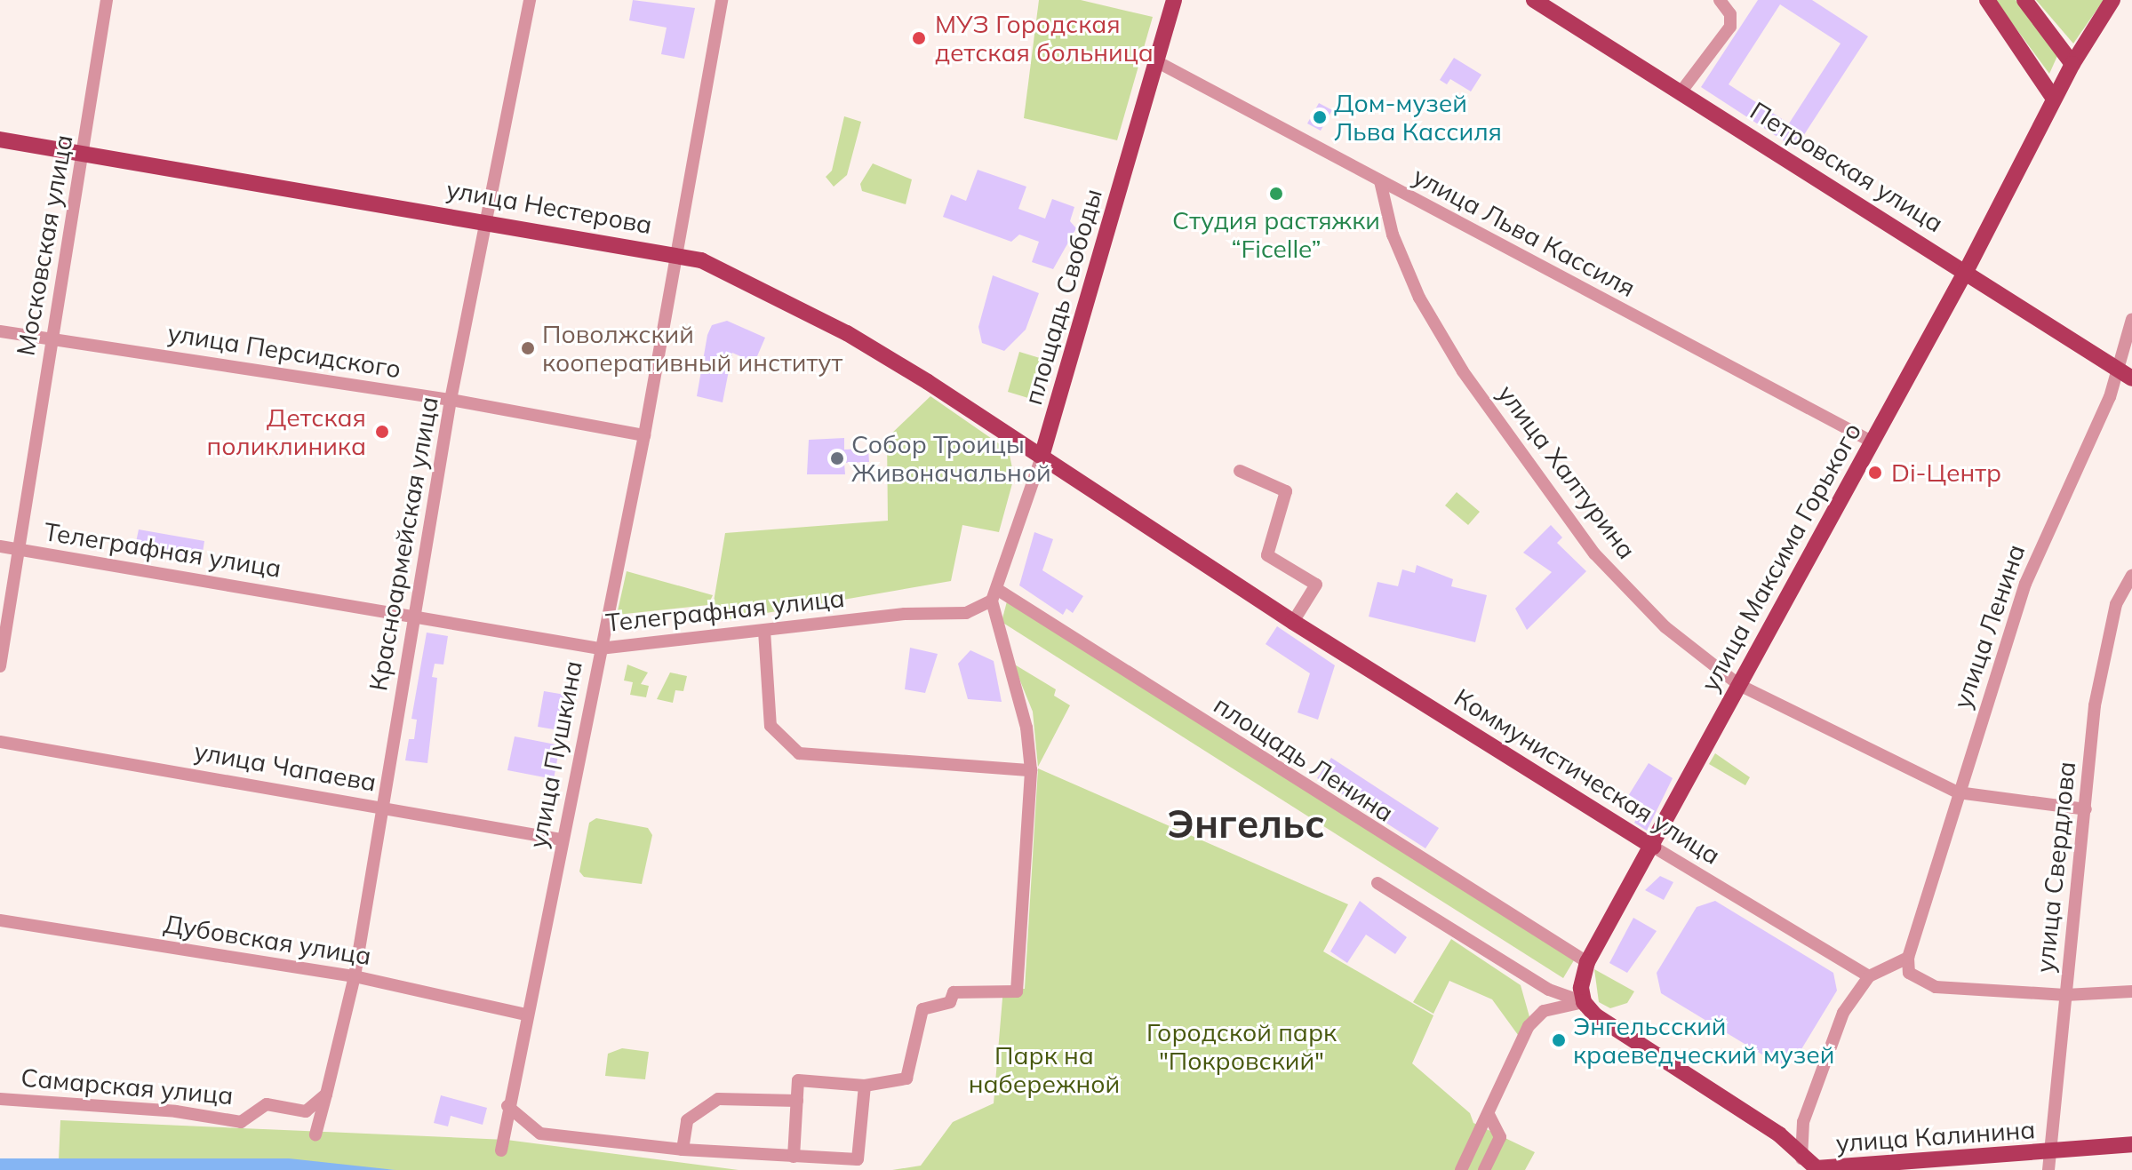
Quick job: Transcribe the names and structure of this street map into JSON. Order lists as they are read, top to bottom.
{
  "streets": {
    "main road": [
      "Петровская улица",
      "улица Нестерова",
      "площадь Свободы",
      "улица Максима Горького",
      "Коммунистическая улица",
      "улица Калинина"
    ],
    "street": [
      "улица Льва Кассиля",
      "Московская улица",
      "улица Персидского",
      "улица Халтурина",
      "Красноармейская улица",
      "Телеграфная улица",
      "улица Ленина",
      "улица Пушкина",
      "площадь Ленина",
      "улица Чапаева",
      "улица Свердлова",
      "Дубовская улица",
      "Самарская улица"
    ]
  },
  "crossings": [
    ["Петровская улица", "улица Максима Горького"],
    ["Петровская улица", "улица Ленина"],
    ["улица Нестерова", "Московская улица"],
    ["улица Нестерова", "площадь Свободы"],
    ["улица Нестерова", "Красноармейская улица"],
    ["улица Нестерова", "улица Пушкина"],
    ["улица Нестерова", "Коммунистическая улица"],
    ["улица Льва Кассиля", "площадь Свободы"],
    ["улица Льва Кассиля", "улица Халтурина"],
    ["улица Льва Кассиля", "улица Максима Горького"],
    ["Московская улица", "улица Персидского"],
    ["Московская улица", "Телеграфная улица"],
    ["площадь Свободы", "Телеграфная улица"],
    ["площадь Свободы", "площадь Ленина"],
    ["площадь Свободы", "Коммунистическая улица"],
    ["улица Персидского", "Красноармейская улица"],
    ["улица Персидского", "улица Пушкина"],
    ["улица Халтурина", "улица Максима Горького"],
    ["улица Халтурина", "улица Ленина"],
    ["улица Халтурина", "улица Свердлова"],
    ["Красноармейская улица", "Телеграфная улица"],
    ["Красноармейская улица", "улица Чапаева"],
    ["Красноармейская улица", "Дубовская улица"],
    ["Красноармейская улица", "Самарская улица"],
    ["Телеграфная улица", "улица Пушкина"],
    ["Телеграфная улица", "площадь Ленина"],
    ["улица Максима Горького", "площадь Ленина"],
    ["улица Максима Горького", "Коммунистическая улица"],
    ["улица Максима Горького", "улица Калинина"],
    ["улица Пушкина", "улица Чапаева"],
    ["улица Пушкина", "Дубовская улица"],
    ["улица Свердлова", "улица Калинина"]
  ],
  "districts": ["Энгельс"],
  "parks": ["Городской парк \"Покровский\"", "Парк на набережной"],
  "places": [
    "МУЗ Городская детская больница",
    "Дом-музей Льва Кассиля",
    "Студия растяжки “Ficelle”",
    "Поволжский кооперативный институт",
    "Детская поликлиника",
    "Собор Троицы Живоначальной",
    "Di-Центр",
    "Энгельсский краеведческий музей"
  ]
}
